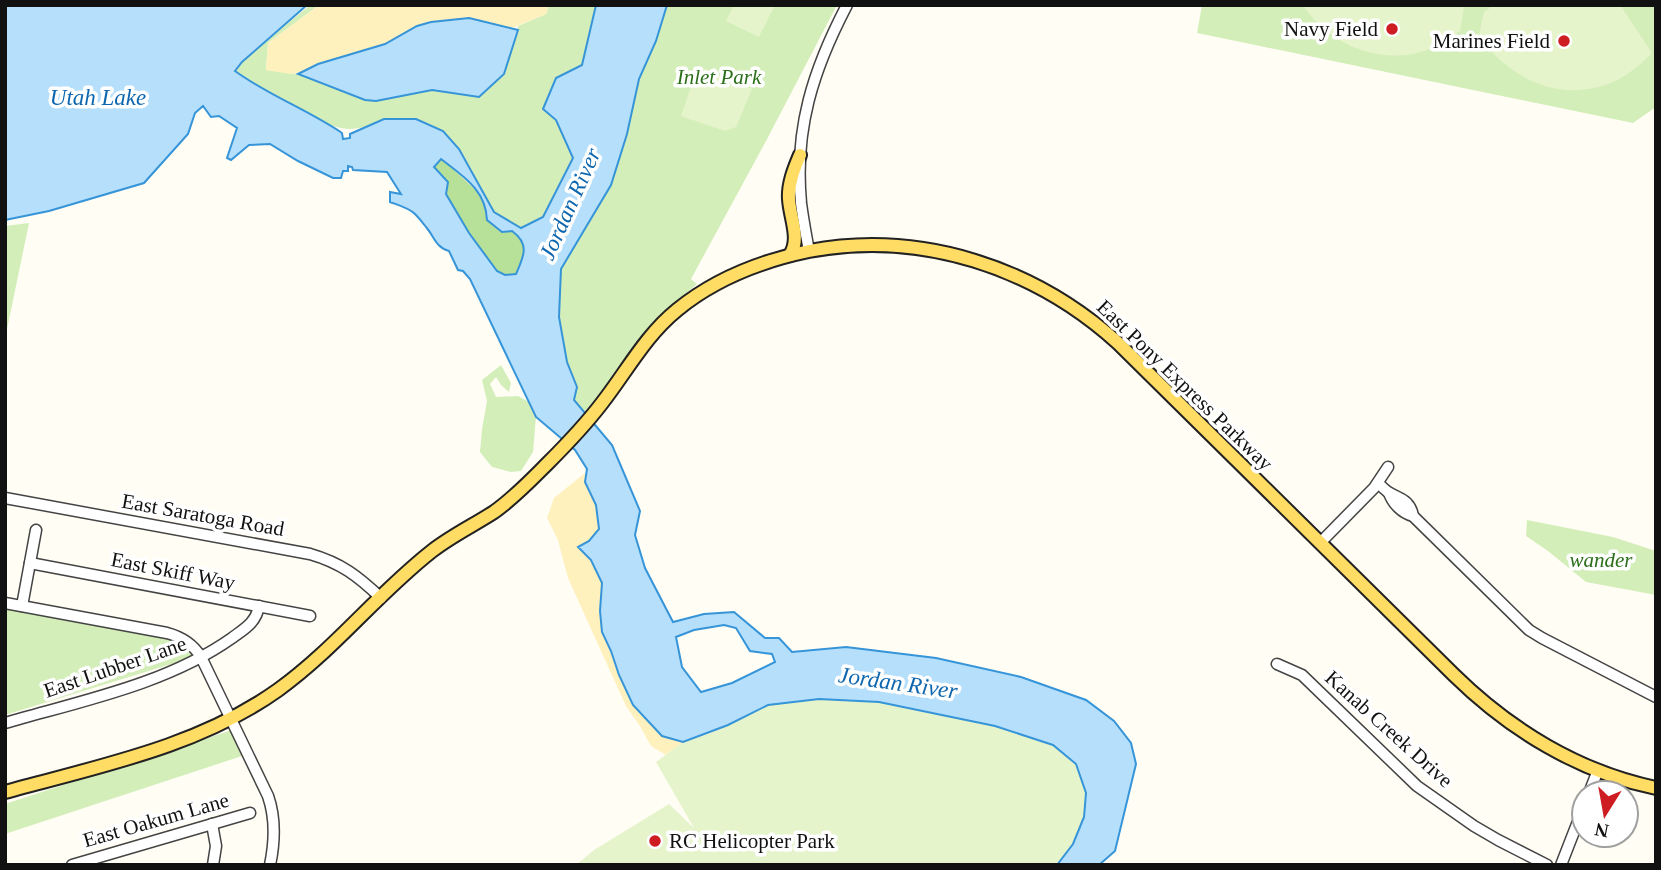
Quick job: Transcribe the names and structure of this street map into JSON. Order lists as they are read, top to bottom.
{
  "streets": {
    "main road": ["East Pony Express Parkway"],
    "street": [
      "East Saratoga Road",
      "East Skiff Way",
      "East Lubber Lane",
      "Kanab Creek Drive",
      "East Oakum Lane"
    ]
  },
  "crossings": [
    ["East Pony Express Parkway", "East Saratoga Road"],
    ["East Skiff Way", "East Lubber Lane"]
  ],
  "water": ["Utah Lake", "Jordan River"],
  "parks": ["Inlet Park", "wander"],
  "places": ["Navy Field", "Marines Field", "RC Helicopter Park"],
  "north": "bottom"
}
